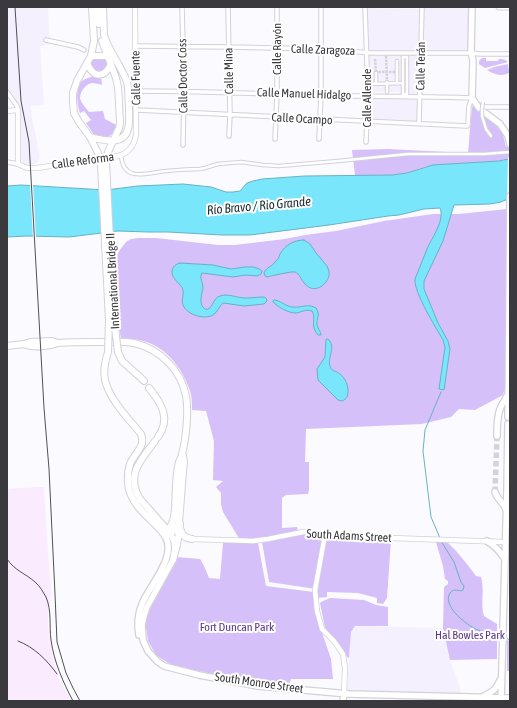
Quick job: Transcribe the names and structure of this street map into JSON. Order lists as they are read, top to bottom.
{
  "streets": {
    "highway": ["International Bridge II"],
    "main road": ["South Monroe Street"],
    "street": [
      "Calle Rayón",
      "Calle Zaragoza",
      "Calle Terán",
      "Calle Mina",
      "Calle Doctor Coss",
      "Calle Fuente",
      "Calle Manuel Hidalgo",
      "Calle Allende",
      "Calle Ocampo",
      "Calle Reforma",
      "South Adams Street"
    ]
  },
  "crossings": [
    ["Calle Rayón", "Calle Zaragoza"],
    ["Calle Rayón", "Calle Manuel Hidalgo"],
    ["Calle Rayón", "Calle Ocampo"],
    ["Calle Zaragoza", "Calle Terán"],
    ["Calle Zaragoza", "Calle Mina"],
    ["Calle Zaragoza", "Calle Doctor Coss"],
    ["Calle Zaragoza", "Calle Fuente"],
    ["Calle Zaragoza", "Calle Allende"],
    ["Calle Terán", "Calle Manuel Hidalgo"],
    ["Calle Terán", "Calle Ocampo"],
    ["Calle Mina", "Calle Manuel Hidalgo"],
    ["Calle Mina", "Calle Ocampo"],
    ["Calle Doctor Coss", "Calle Manuel Hidalgo"],
    ["Calle Doctor Coss", "Calle Ocampo"],
    ["Calle Fuente", "Calle Manuel Hidalgo"],
    ["Calle Fuente", "Calle Ocampo"],
    ["Calle Fuente", "Calle Reforma"],
    ["Calle Manuel Hidalgo", "Calle Allende"],
    ["Calle Manuel Hidalgo", "Calle Ocampo"],
    ["Calle Allende", "Calle Ocampo"]
  ],
  "water": ["Río Bravo / Rio Grande"],
  "parks": ["Fort Duncan Park", "Hal Bowles Park"]
}
